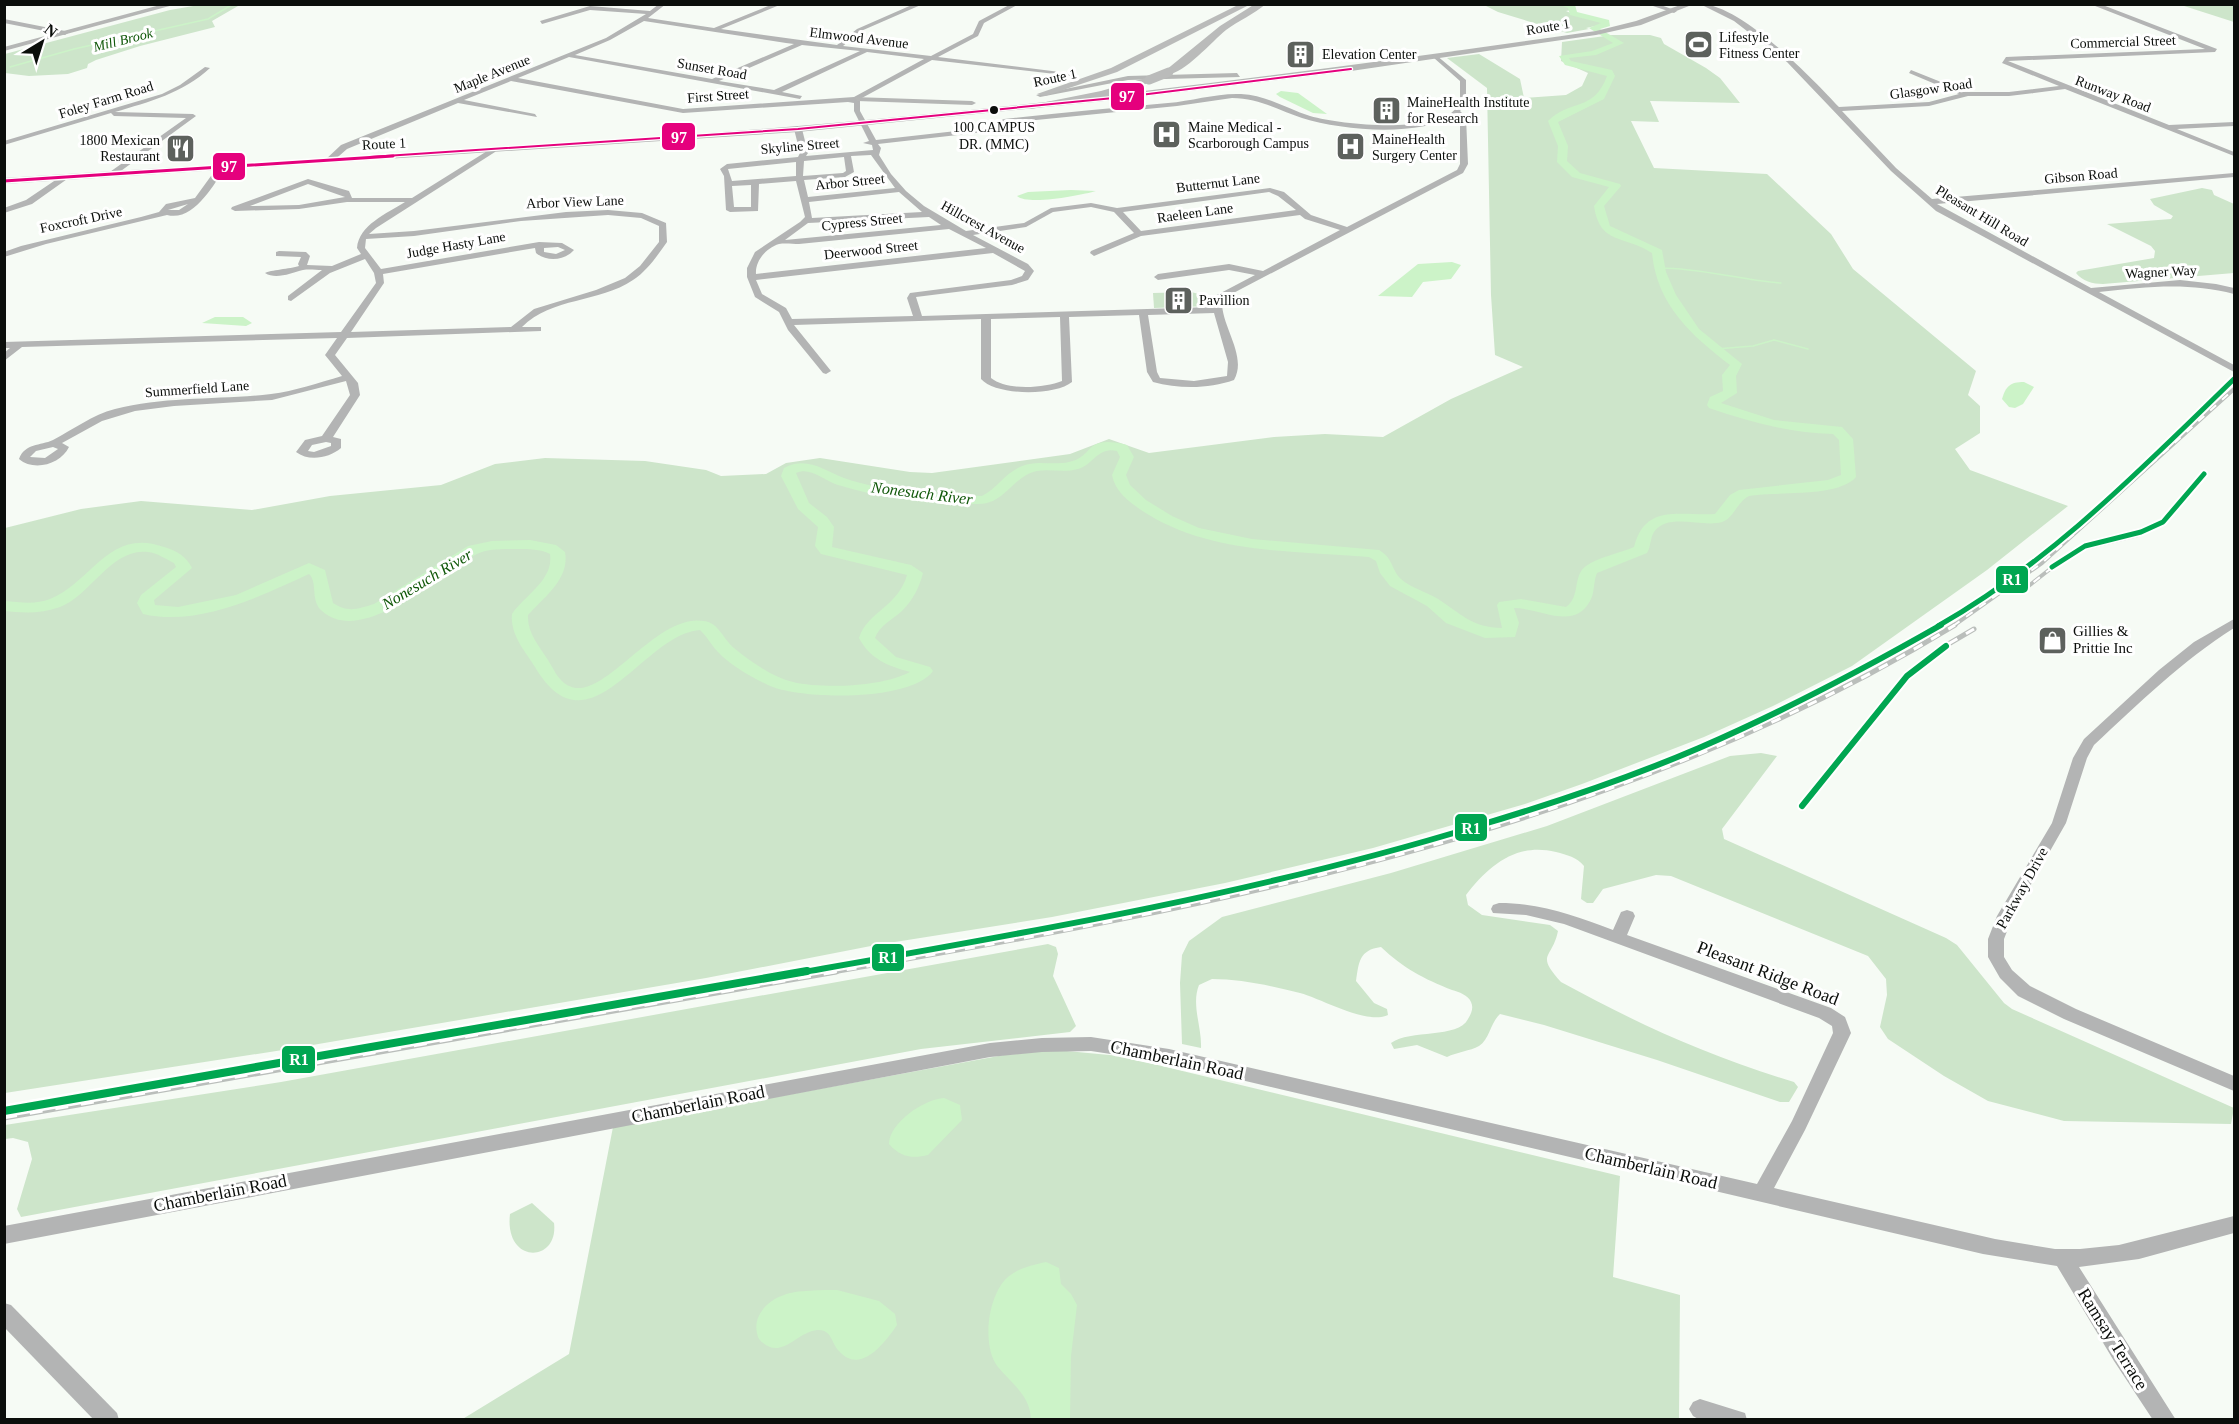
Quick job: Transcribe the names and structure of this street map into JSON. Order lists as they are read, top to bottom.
{
  "streets": {
    "main road": ["Route 1"],
    "street": [
      "Elmwood Avenue",
      "Commercial Street",
      "Sunset Road",
      "Maple Avenue",
      "Glasgow Road",
      "Runway Road",
      "First Street",
      "Foley Farm Road",
      "Skyline Street",
      "Gibson Road",
      "Arbor Street",
      "Butternut Lane",
      "Arbor View Lane",
      "Raeleen Lane",
      "Pleasant Hill Road",
      "Foxcroft Drive",
      "Cypress Street",
      "Hillcrest Avenue",
      "Judge Hasty Lane",
      "Deerwood Street",
      "Wagner Way",
      "Summerfield Lane",
      "Parkway Drive",
      "Pleasant Ridge Road",
      "Chamberlain Road",
      "Ramsay Terrace"
    ]
  },
  "crossings": [
    ["Route 1", "Maple Avenue"],
    ["Route 1", "Pleasant Hill Road"],
    ["Route 1", "Foxcroft Drive"],
    ["Route 1", "Hillcrest Avenue"],
    ["Elmwood Avenue", "Maple Avenue"],
    ["Commercial Street", "Runway Road"],
    ["Sunset Road", "Maple Avenue"],
    ["Sunset Road", "First Street"],
    ["Maple Avenue", "First Street"],
    ["Glasgow Road", "Runway Road"],
    ["Glasgow Road", "Pleasant Hill Road"],
    ["Skyline Street", "Hillcrest Avenue"],
    ["Gibson Road", "Pleasant Hill Road"],
    ["Arbor Street", "Hillcrest Avenue"],
    ["Butternut Lane", "Raeleen Lane"],
    ["Butternut Lane", "Hillcrest Avenue"],
    ["Pleasant Hill Road", "Wagner Way"],
    ["Cypress Street", "Hillcrest Avenue"],
    ["Hillcrest Avenue", "Deerwood Street"],
    ["Pleasant Ridge Road", "Chamberlain Road"],
    ["Chamberlain Road", "Ramsay Terrace"]
  ],
  "water": ["Mill Brook", "Nonesuch River"],
  "places": {
    "sports": ["Lifestyle Fitness Center"],
    "building": ["Elevation Center", "MaineHealth Institute for Research", "Pavillion"],
    "other": ["100 CAMPUS DR. (MMC)"],
    "hospital": ["Maine Medical - Scarborough Campus", "MaineHealth Surgery Center"],
    "restaurant": ["1800 Mexican Restaurant"],
    "shop": ["Gillies & Prittie Inc"]
  },
  "lines": ["transit line 97", "transit line R1"],
  "north": "top right"
}
